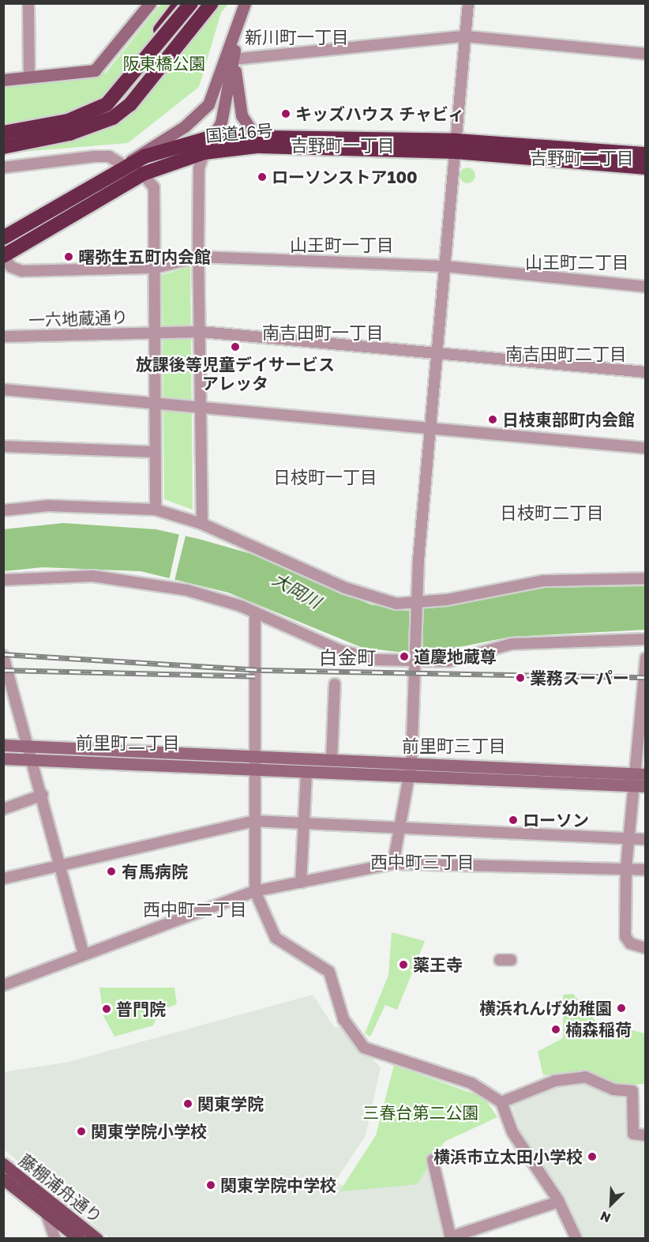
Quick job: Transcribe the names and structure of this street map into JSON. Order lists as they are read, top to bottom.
{
  "streets": {
    "highway": ["国道16号"],
    "main road": ["藤棚浦舟通り"],
    "street": ["一六地蔵通り"]
  },
  "districts": [
    "新川町一丁目",
    "吉野町一丁目",
    "吉野町二丁目",
    "山王町一丁目",
    "山王町二丁目",
    "南吉田町一丁目",
    "南吉田町二丁目",
    "日枝町一丁目",
    "日枝町二丁目",
    "白金町",
    "前里町二丁目",
    "前里町三丁目",
    "西中町三丁目",
    "西中町二丁目"
  ],
  "water": ["大岡川"],
  "parks": ["阪東橋公園", "三春台第二公園"],
  "places": [
    "キッズハウス チャビィ",
    "ローソンストア100",
    "曙弥生五町内会館",
    "放課後等児童デイサービス アレッタ",
    "日枝東部町内会館",
    "道慶地蔵尊",
    "業務スーパー",
    "ローソン",
    "有馬病院",
    "薬王寺",
    "横浜れんげ幼稚園",
    "普門院",
    "楠森稲荷",
    "関東学院",
    "関東学院小学校",
    "横浜市立太田小学校",
    "関東学院中学校"
  ],
  "north": "bottom left"
}
